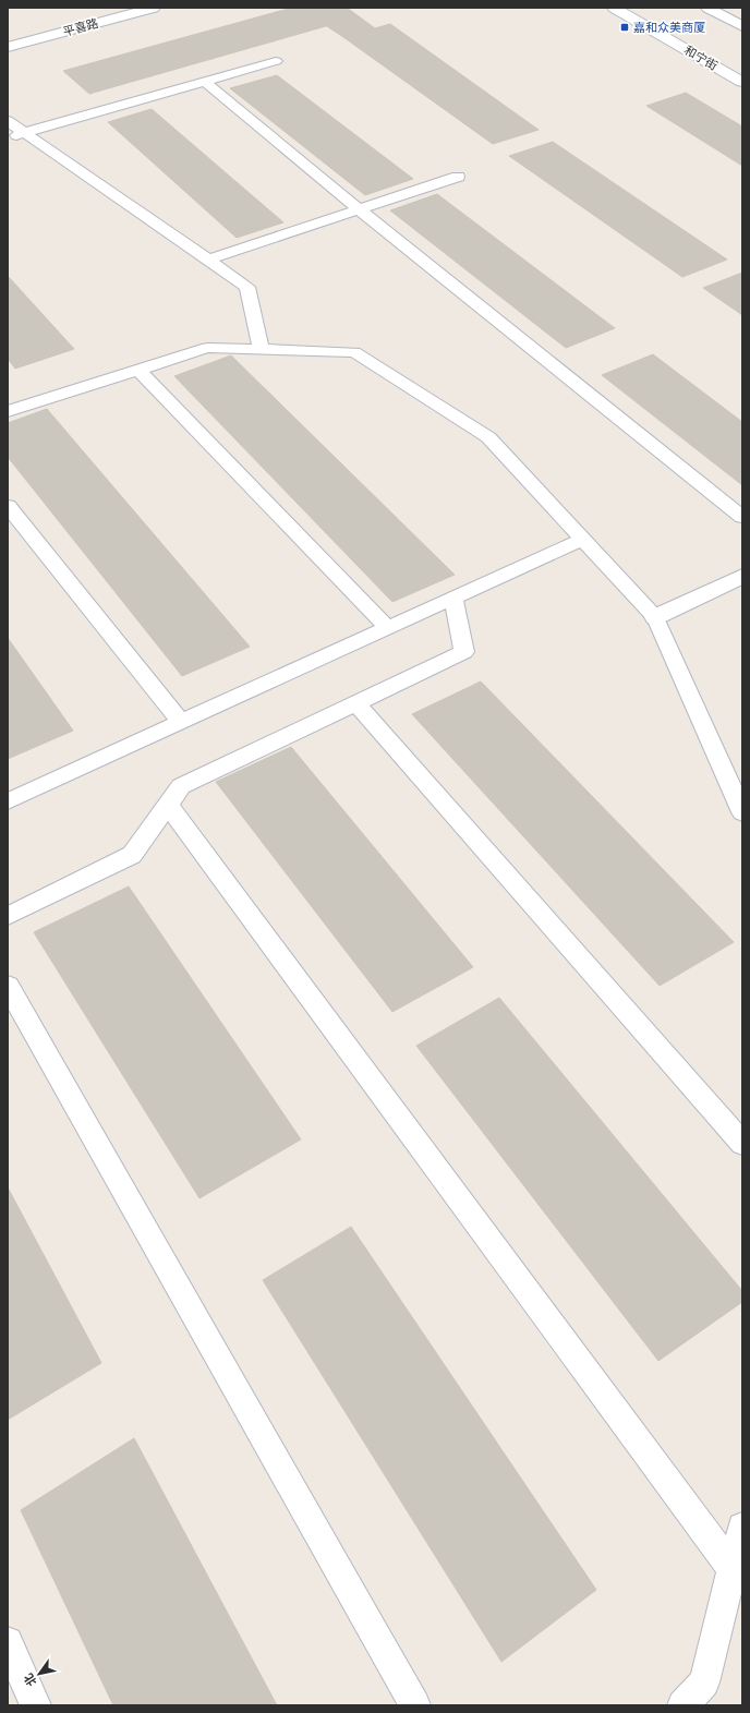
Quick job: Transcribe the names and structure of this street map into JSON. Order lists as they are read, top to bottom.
{
  "streets": {
    "main road": ["平喜路", "和宁街"]
  },
  "places": {
    "transit": ["嘉和众美商厦"]
  },
  "north": "bottom left"
}
